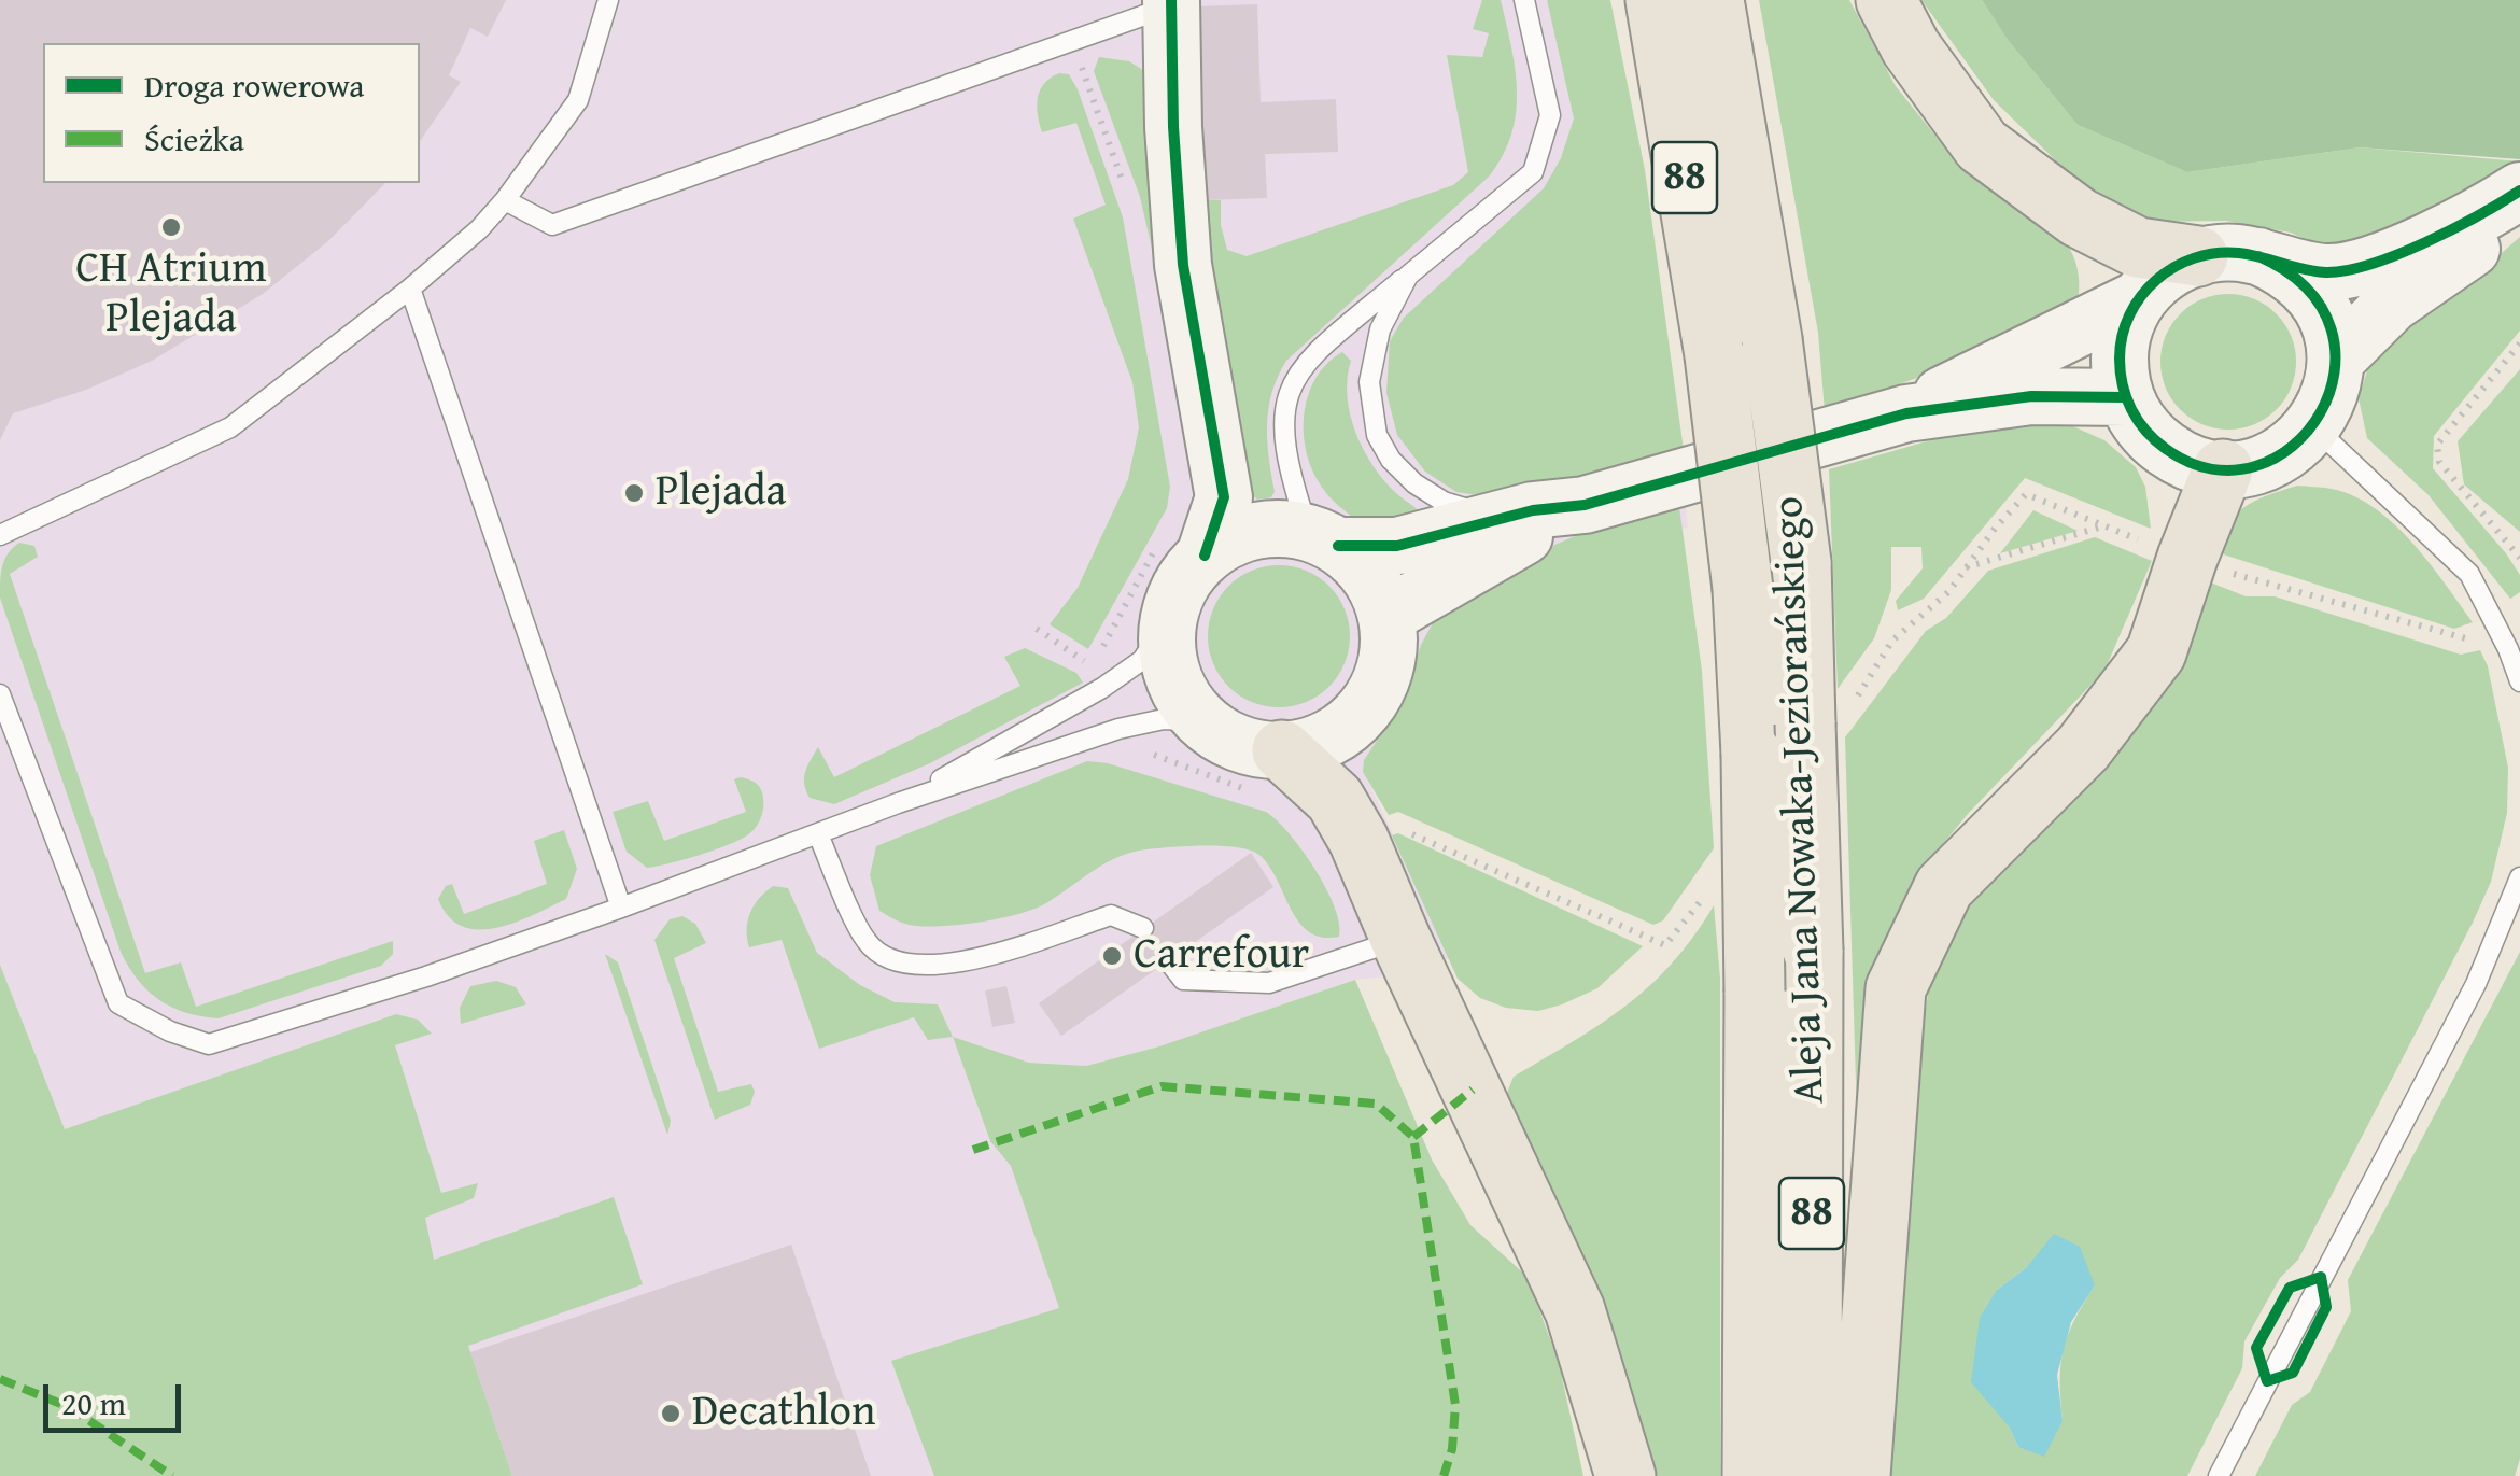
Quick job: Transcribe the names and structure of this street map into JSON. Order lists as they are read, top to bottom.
{
  "streets": {
    "main road": ["88", "Aleja Jana Nowaka-Jeziorańskiego"]
  },
  "places": [
    "CH Atrium Plejada",
    "Plejada",
    "Carrefour",
    "Decathlon"
  ],
  "legend": ["Droga rowerowa", "Ścieżka"],
  "scale_bar": "20 m"
}
